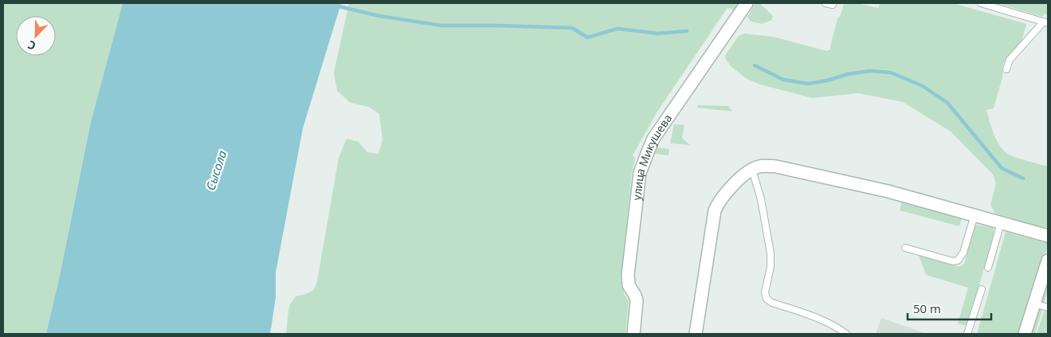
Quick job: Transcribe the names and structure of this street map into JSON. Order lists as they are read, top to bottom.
{
  "streets": {
    "street": ["улица Микушева"]
  },
  "water": ["Сысола"],
  "scale_bar": "50 m",
  "north": "bottom left"
}
